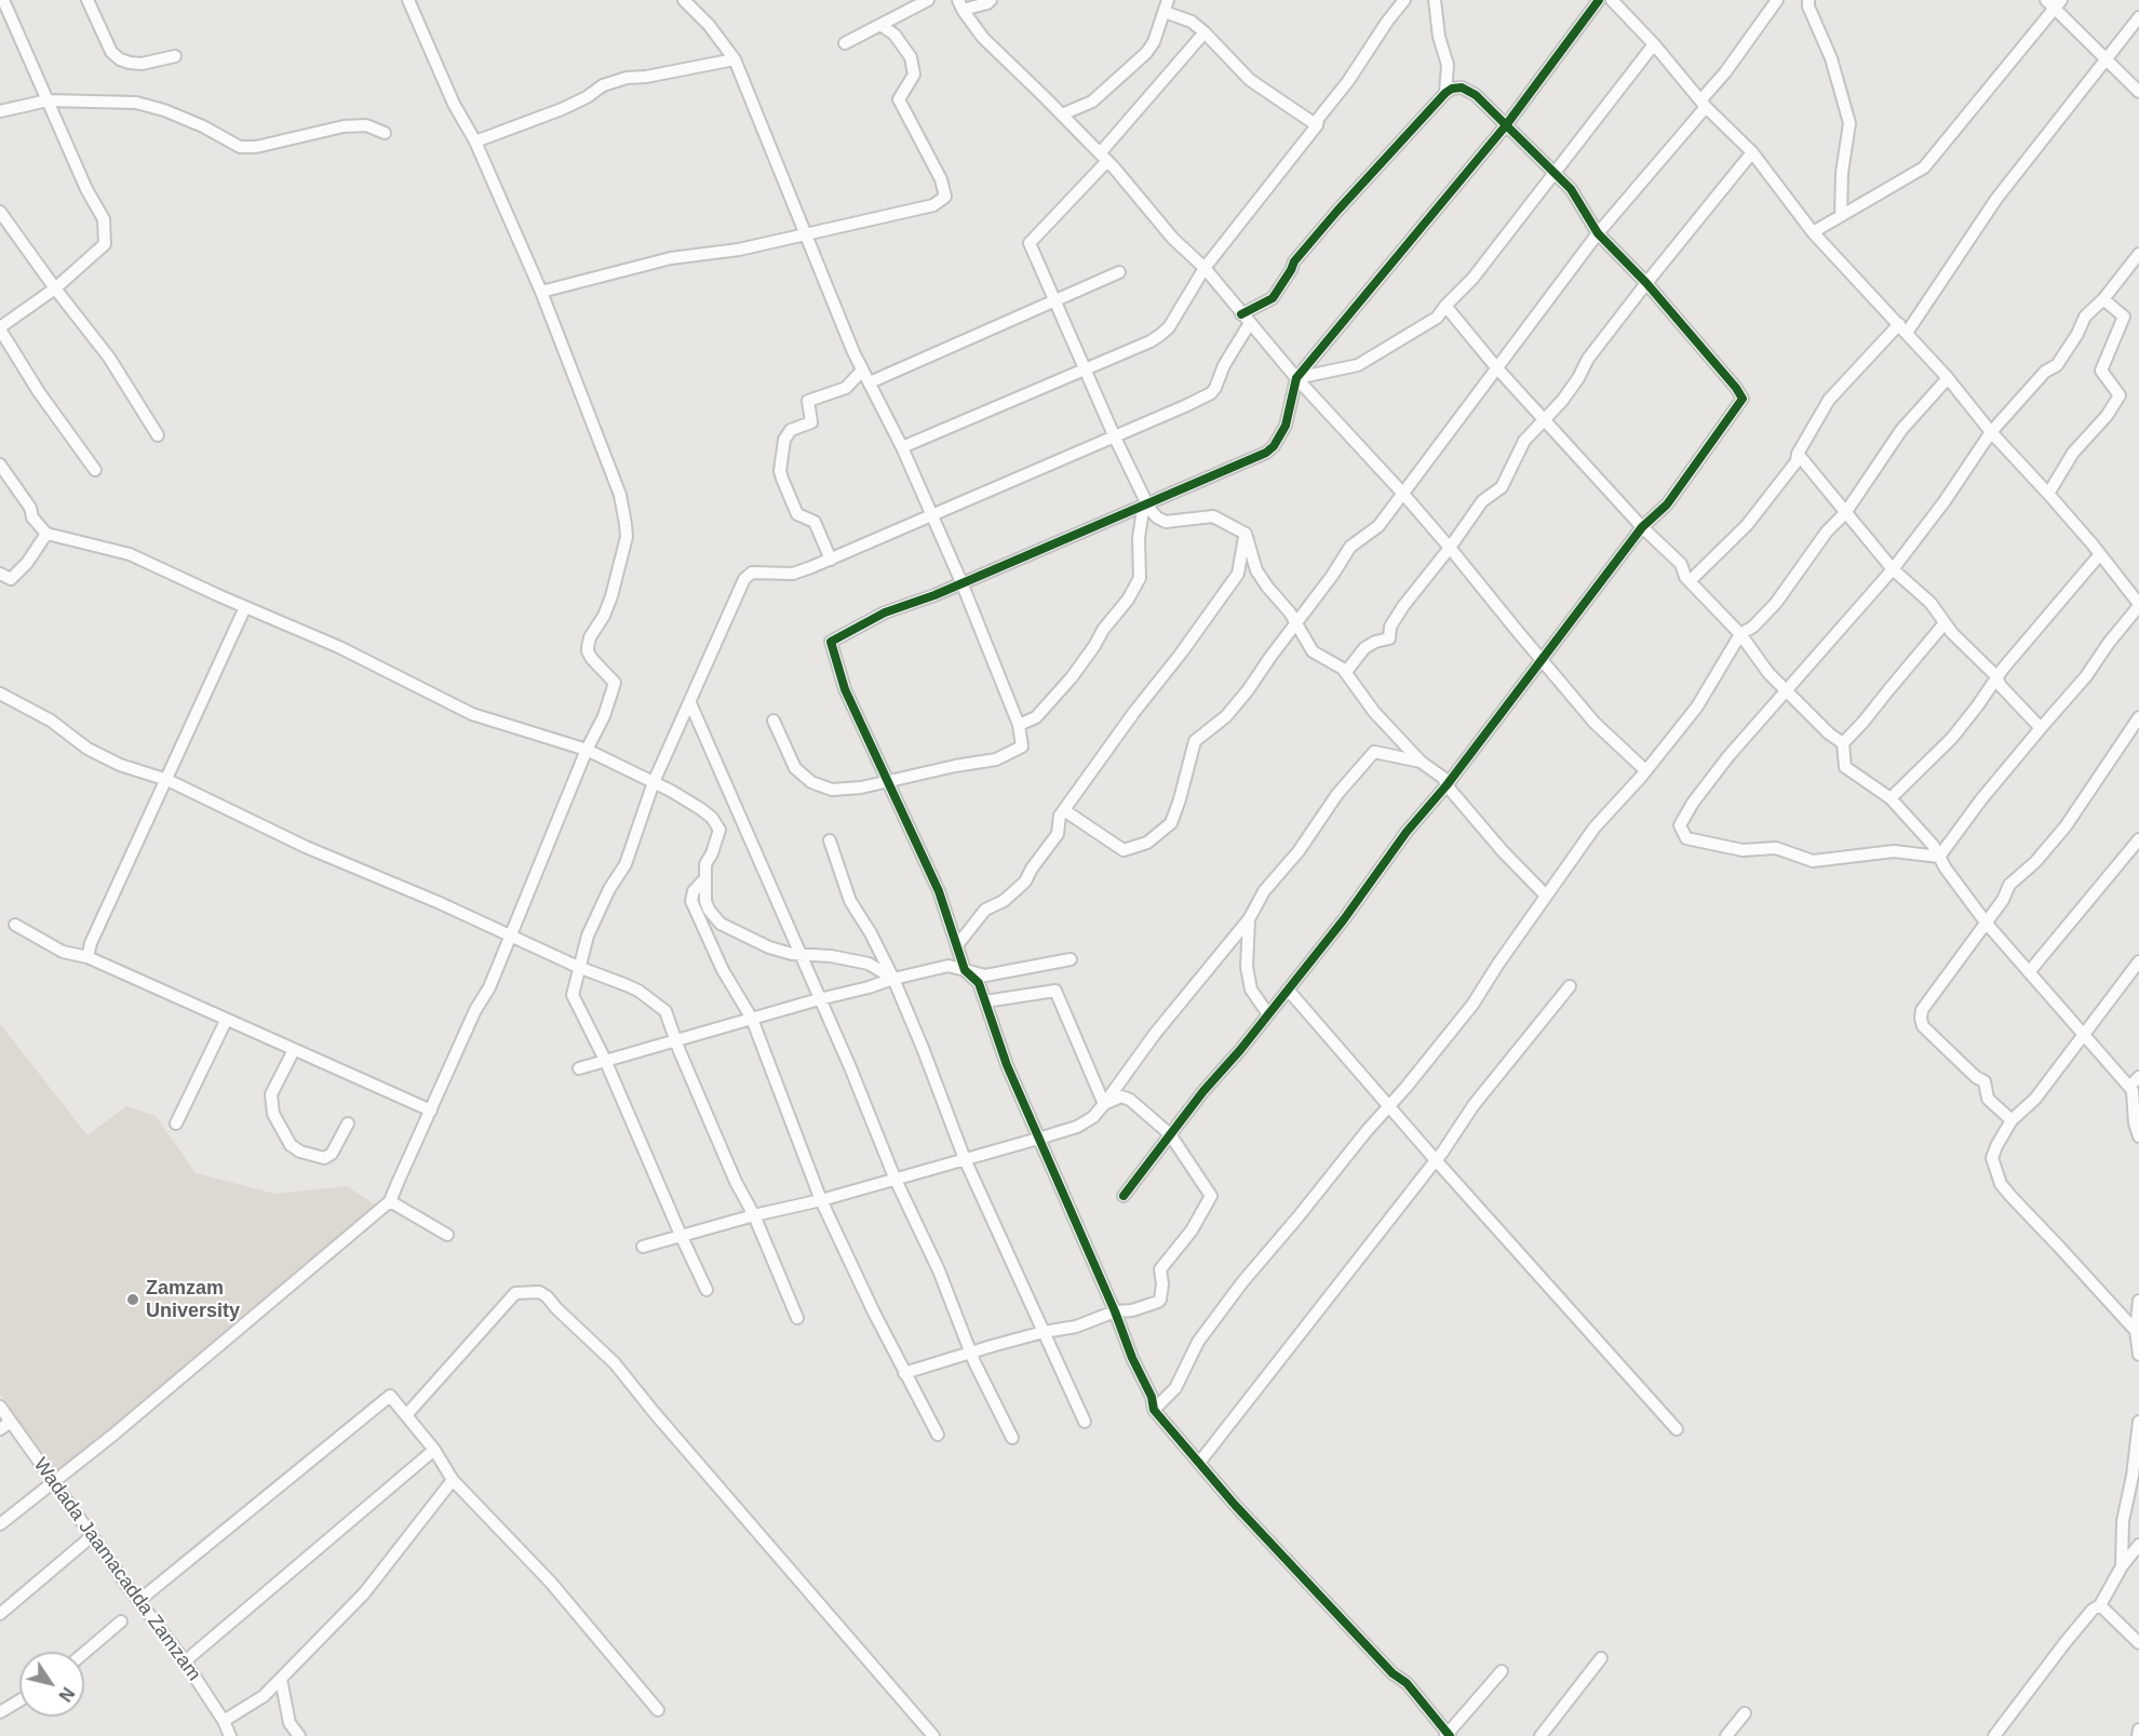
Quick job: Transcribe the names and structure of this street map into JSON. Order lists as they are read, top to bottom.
{
  "streets": {
    "street": ["Wadada Jaamacadda Zamzam"]
  },
  "places": ["Zamzam University"],
  "north": "bottom right"
}
